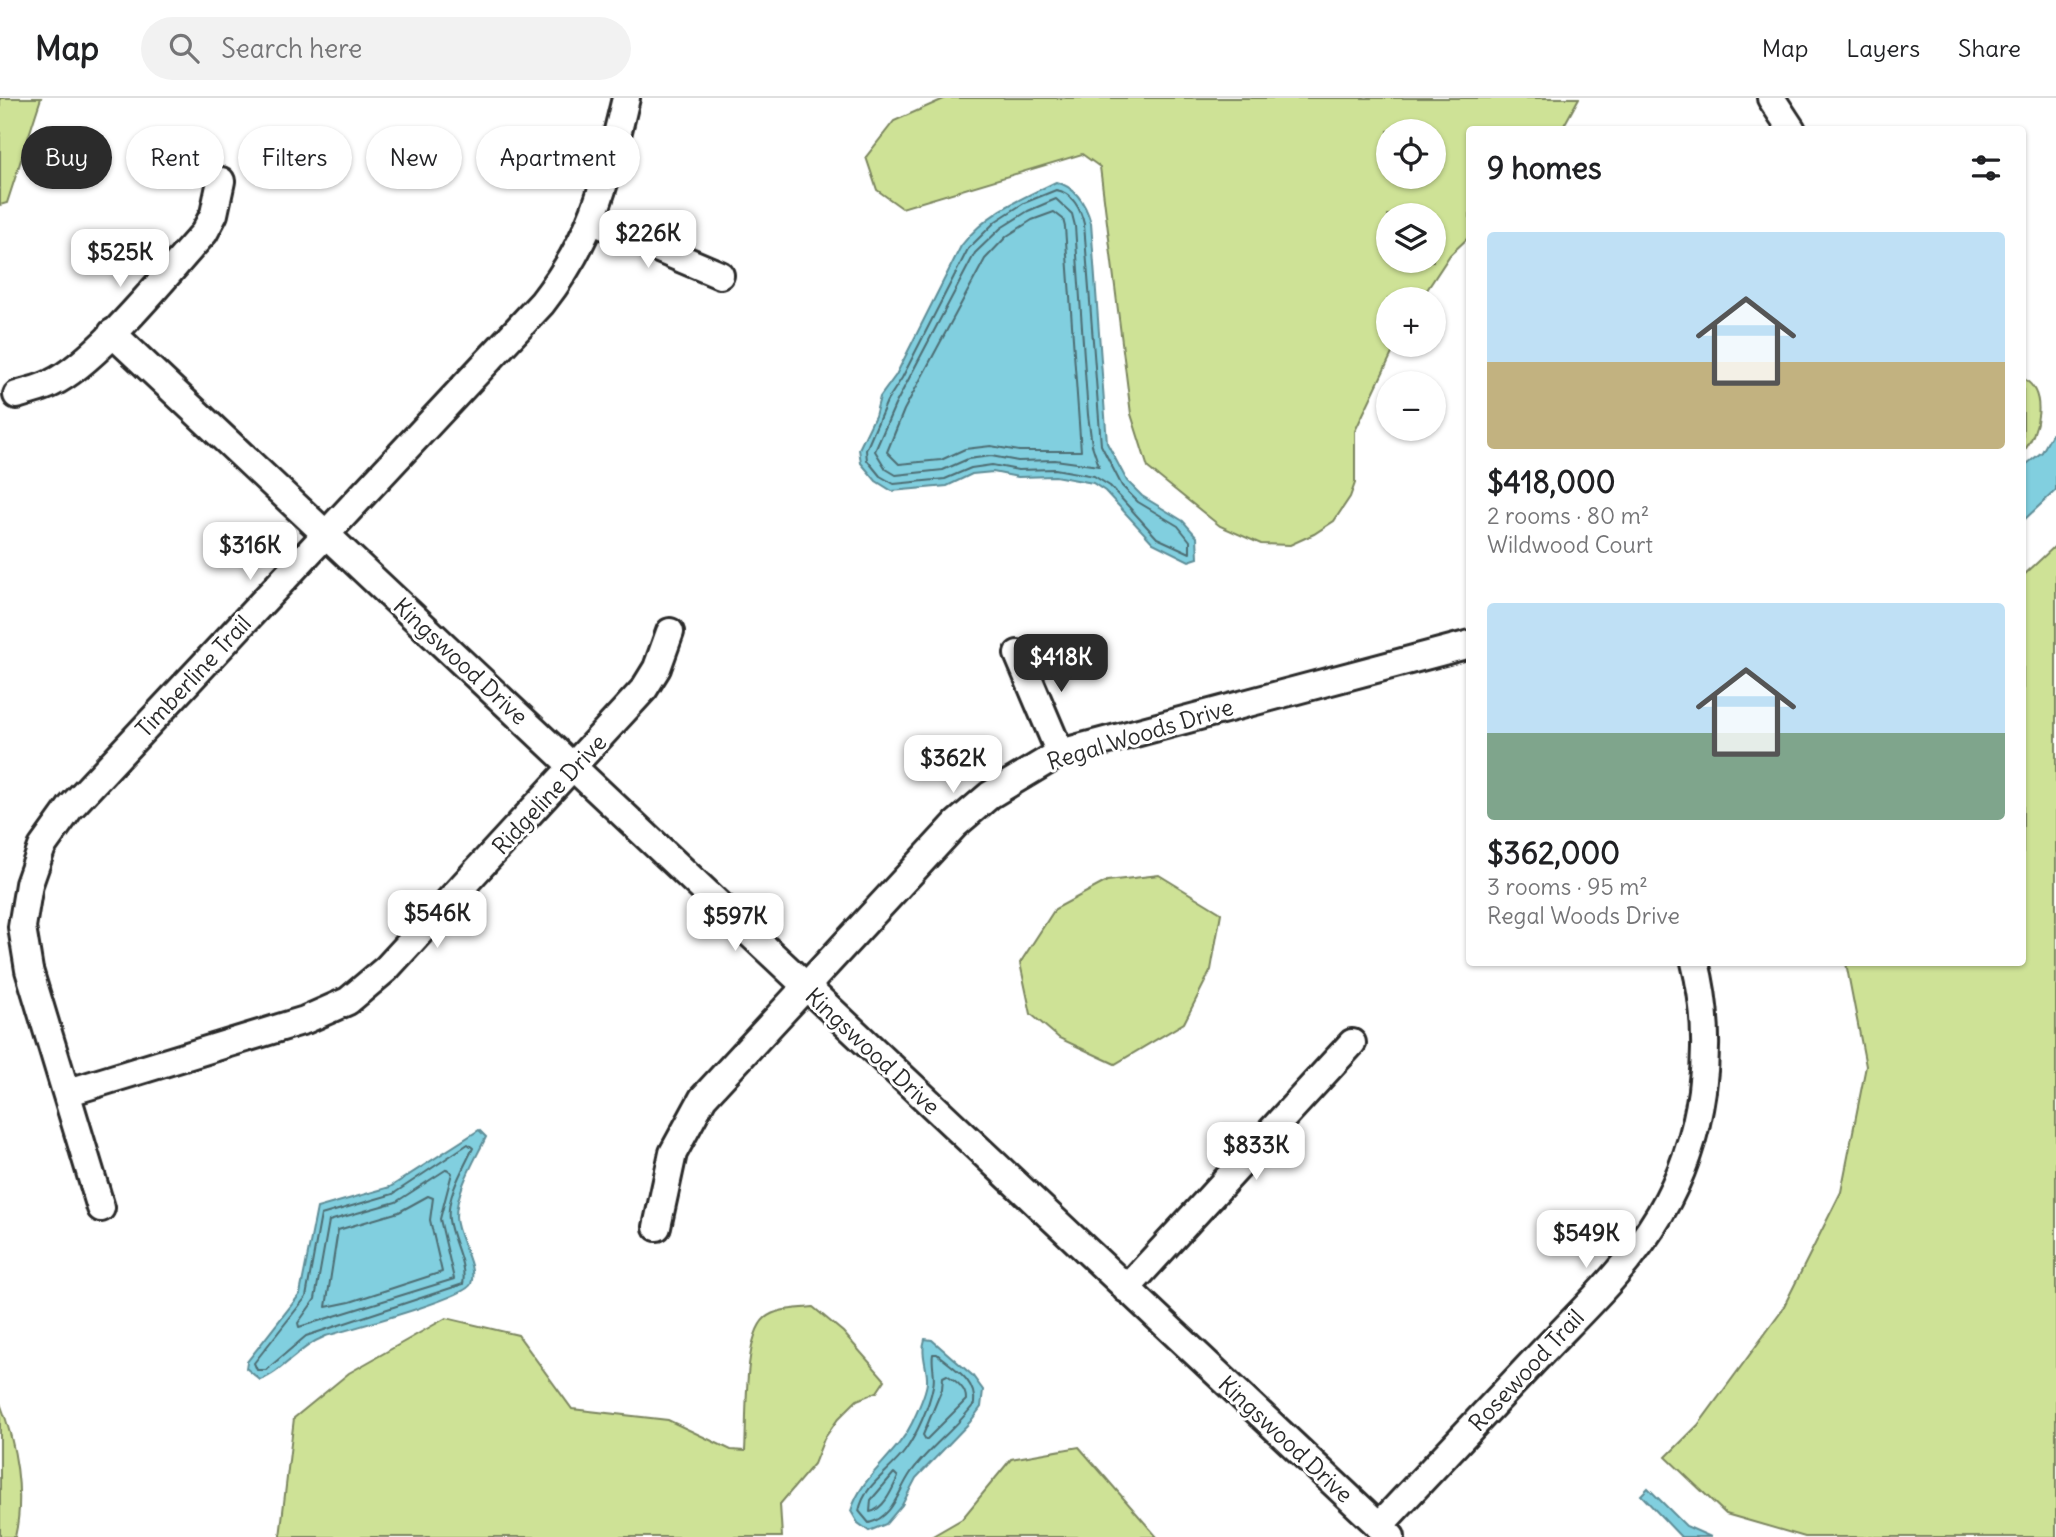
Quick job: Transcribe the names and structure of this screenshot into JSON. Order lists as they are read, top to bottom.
{
  "streets": {
    "street": [
      "Kingswood Drive",
      "Timberline Trail",
      "Regal Woods Drive",
      "Ridgeline Drive",
      "Rosewood Trail"
    ]
  },
  "crossings": [
    ["Kingswood Drive", "Timberline Trail"],
    ["Kingswood Drive", "Regal Woods Drive"],
    ["Kingswood Drive", "Ridgeline Drive"],
    ["Kingswood Drive", "Rosewood Trail"],
    ["Timberline Trail", "Ridgeline Drive"]
  ],
  "page": {
    "header": "Map",
    "search": "Search here",
    "nav": ["Map", "Layers", "Share"],
    "map_buttons": ["+", "−"],
    "chip": [
      "Buy",
      "Rent",
      "Filters",
      "New",
      "Apartment"
    ],
    "heading": "9 homes",
    "price": [
      "$226K",
      "$525K",
      "$316K",
      "$418K",
      "$362K",
      "$546K",
      "$597K",
      "$833K",
      "$549K"
    ],
    "list": [
      {
        "name": "$418,000",
        "note": "2 rooms · 80 m² · Wildwood Court"
      },
      {
        "name": "$362,000",
        "note": "3 rooms · 95 m² · Regal Woods Drive"
      }
    ]
  }
}
